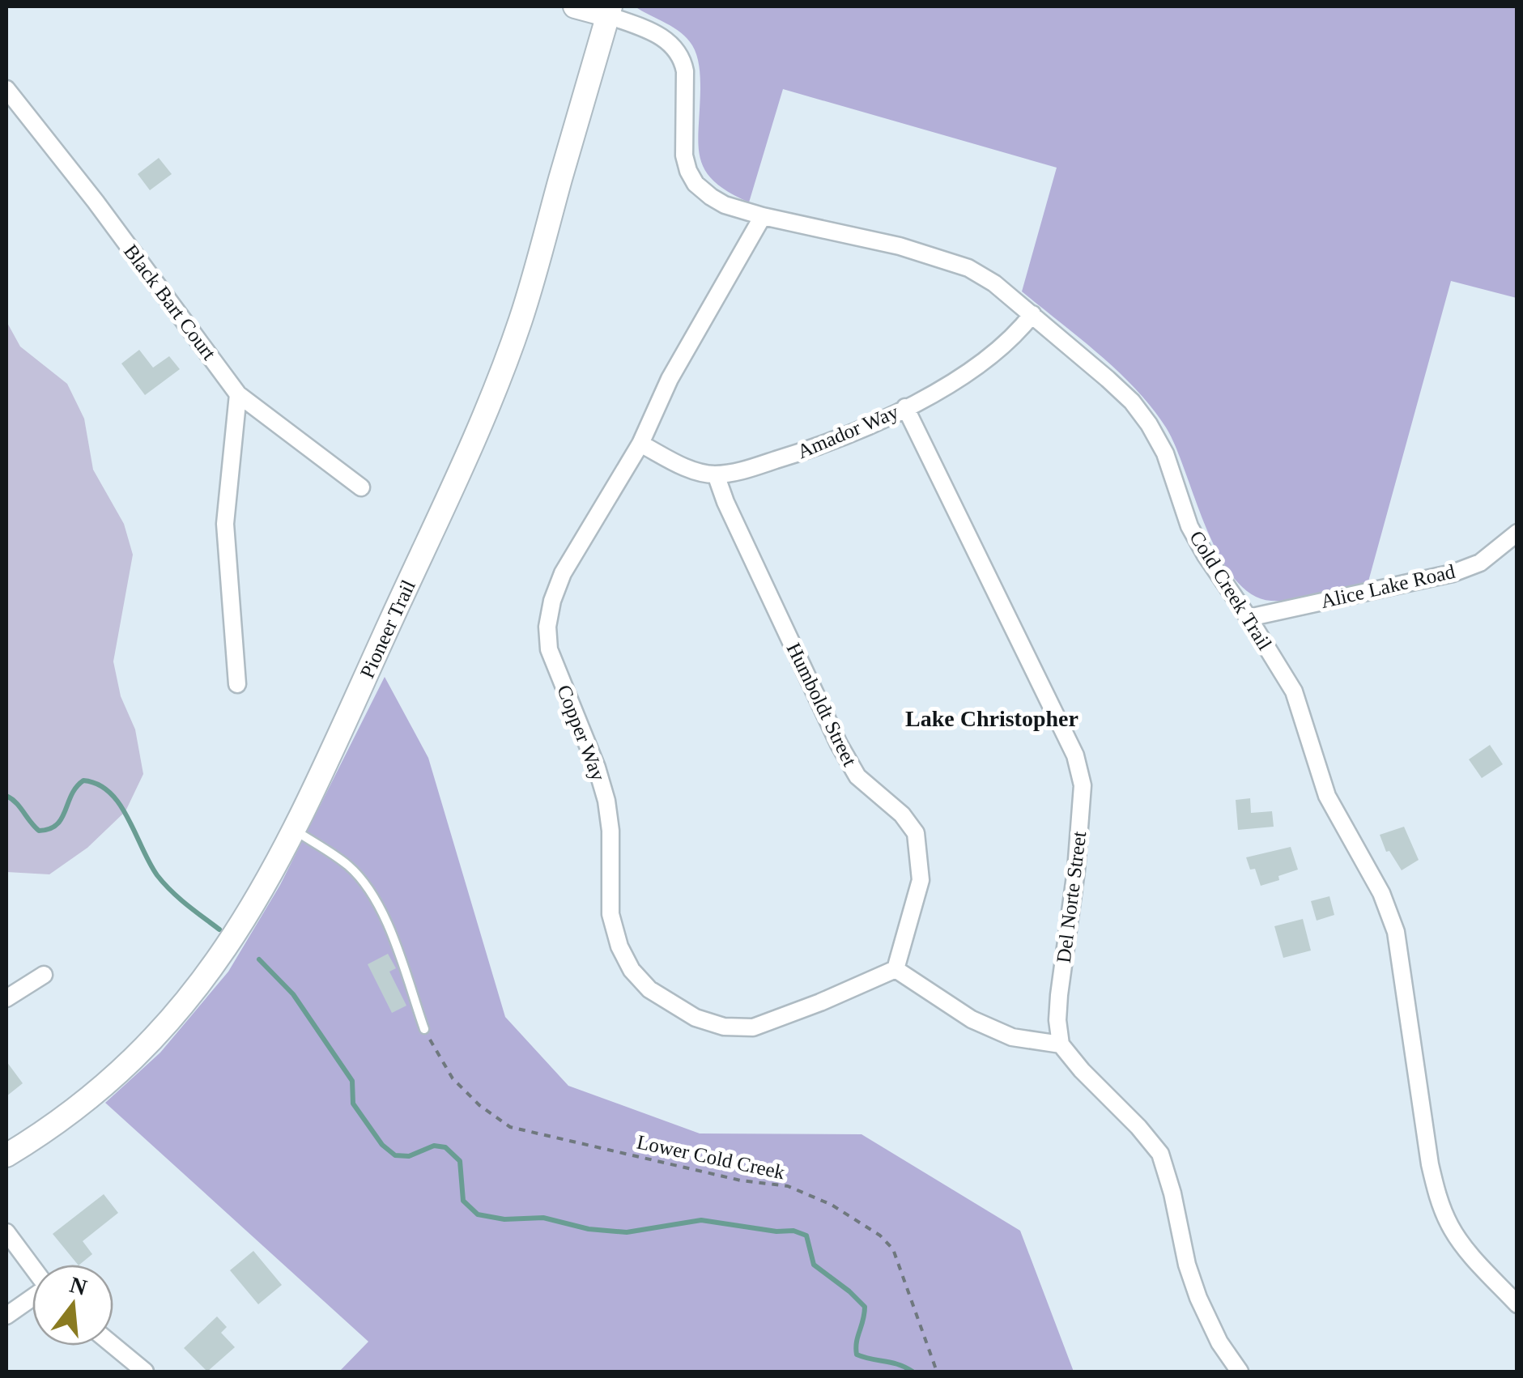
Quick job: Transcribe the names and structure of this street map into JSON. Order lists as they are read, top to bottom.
{
  "streets": {
    "main road": ["Pioneer Trail"],
    "street": [
      "Black Bart Court",
      "Amador Way",
      "Alice Lake Road",
      "Cold Creek Trail",
      "Humboldt Street",
      "Copper Way",
      "Del Norte Street"
    ],
    "path": ["Lower Cold Creek"]
  },
  "crossings": [
    ["Amador Way", "Cold Creek Trail"],
    ["Amador Way", "Humboldt Street"],
    ["Amador Way", "Del Norte Street"],
    ["Alice Lake Road", "Cold Creek Trail"],
    ["Cold Creek Trail", "Pioneer Trail"],
    ["Cold Creek Trail", "Copper Way"],
    ["Humboldt Street", "Copper Way"]
  ],
  "districts": ["Lake Christopher"],
  "north": "top"
}
